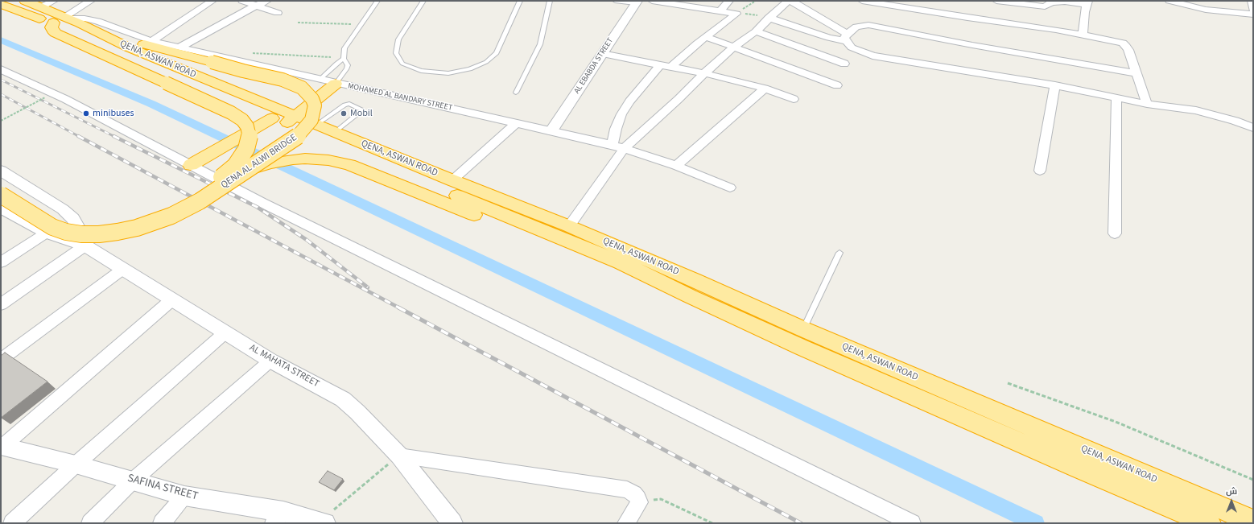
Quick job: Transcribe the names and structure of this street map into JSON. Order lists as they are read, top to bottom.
{
  "streets": {
    "highway": ["QENA, ASWAN ROAD", "QENA AL ALWI BRIDGE"],
    "street": [
      "AL EBABDA STREET",
      "MOHAMED AL BANDARY STREET",
      "AL MAHATA STREET",
      "SAFINA STREET"
    ]
  },
  "crossings": [
    ["QENA, ASWAN ROAD", "MOHAMED AL BANDARY STREET"],
    ["QENA, ASWAN ROAD", "QENA AL ALWI BRIDGE"],
    ["AL EBABDA STREET", "MOHAMED AL BANDARY STREET"],
    ["MOHAMED AL BANDARY STREET", "QENA AL ALWI BRIDGE"],
    ["QENA AL ALWI BRIDGE", "AL MAHATA STREET"]
  ],
  "places": ["minibuses", "Mobil"],
  "north": "top"
}
